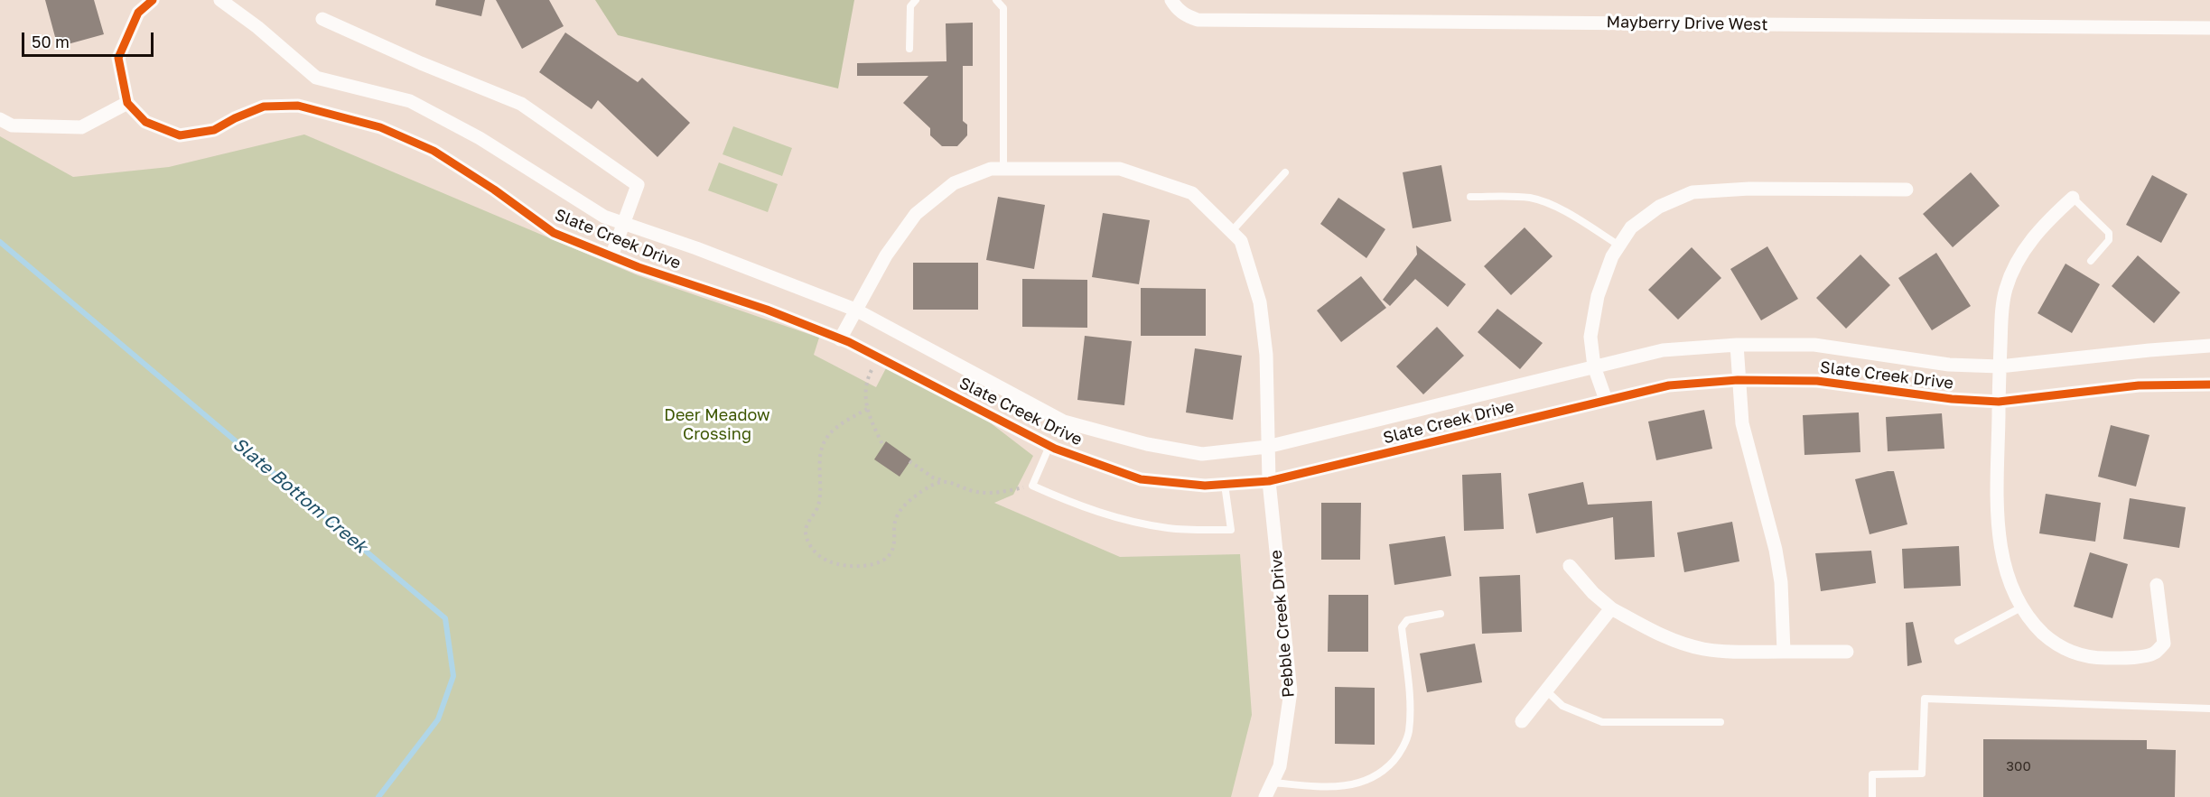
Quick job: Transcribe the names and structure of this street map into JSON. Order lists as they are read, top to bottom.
{
  "streets": {
    "street": ["Mayberry Drive West", "Slate Creek Drive", "Pebble Creek Drive"]
  },
  "crossings": [
    ["Slate Creek Drive", "Pebble Creek Drive"]
  ],
  "water": ["Slate Bottom Creek"],
  "parks": ["Deer Meadow Crossing"],
  "house_numbers": ["300"],
  "scale_bar": "50 m"
}
